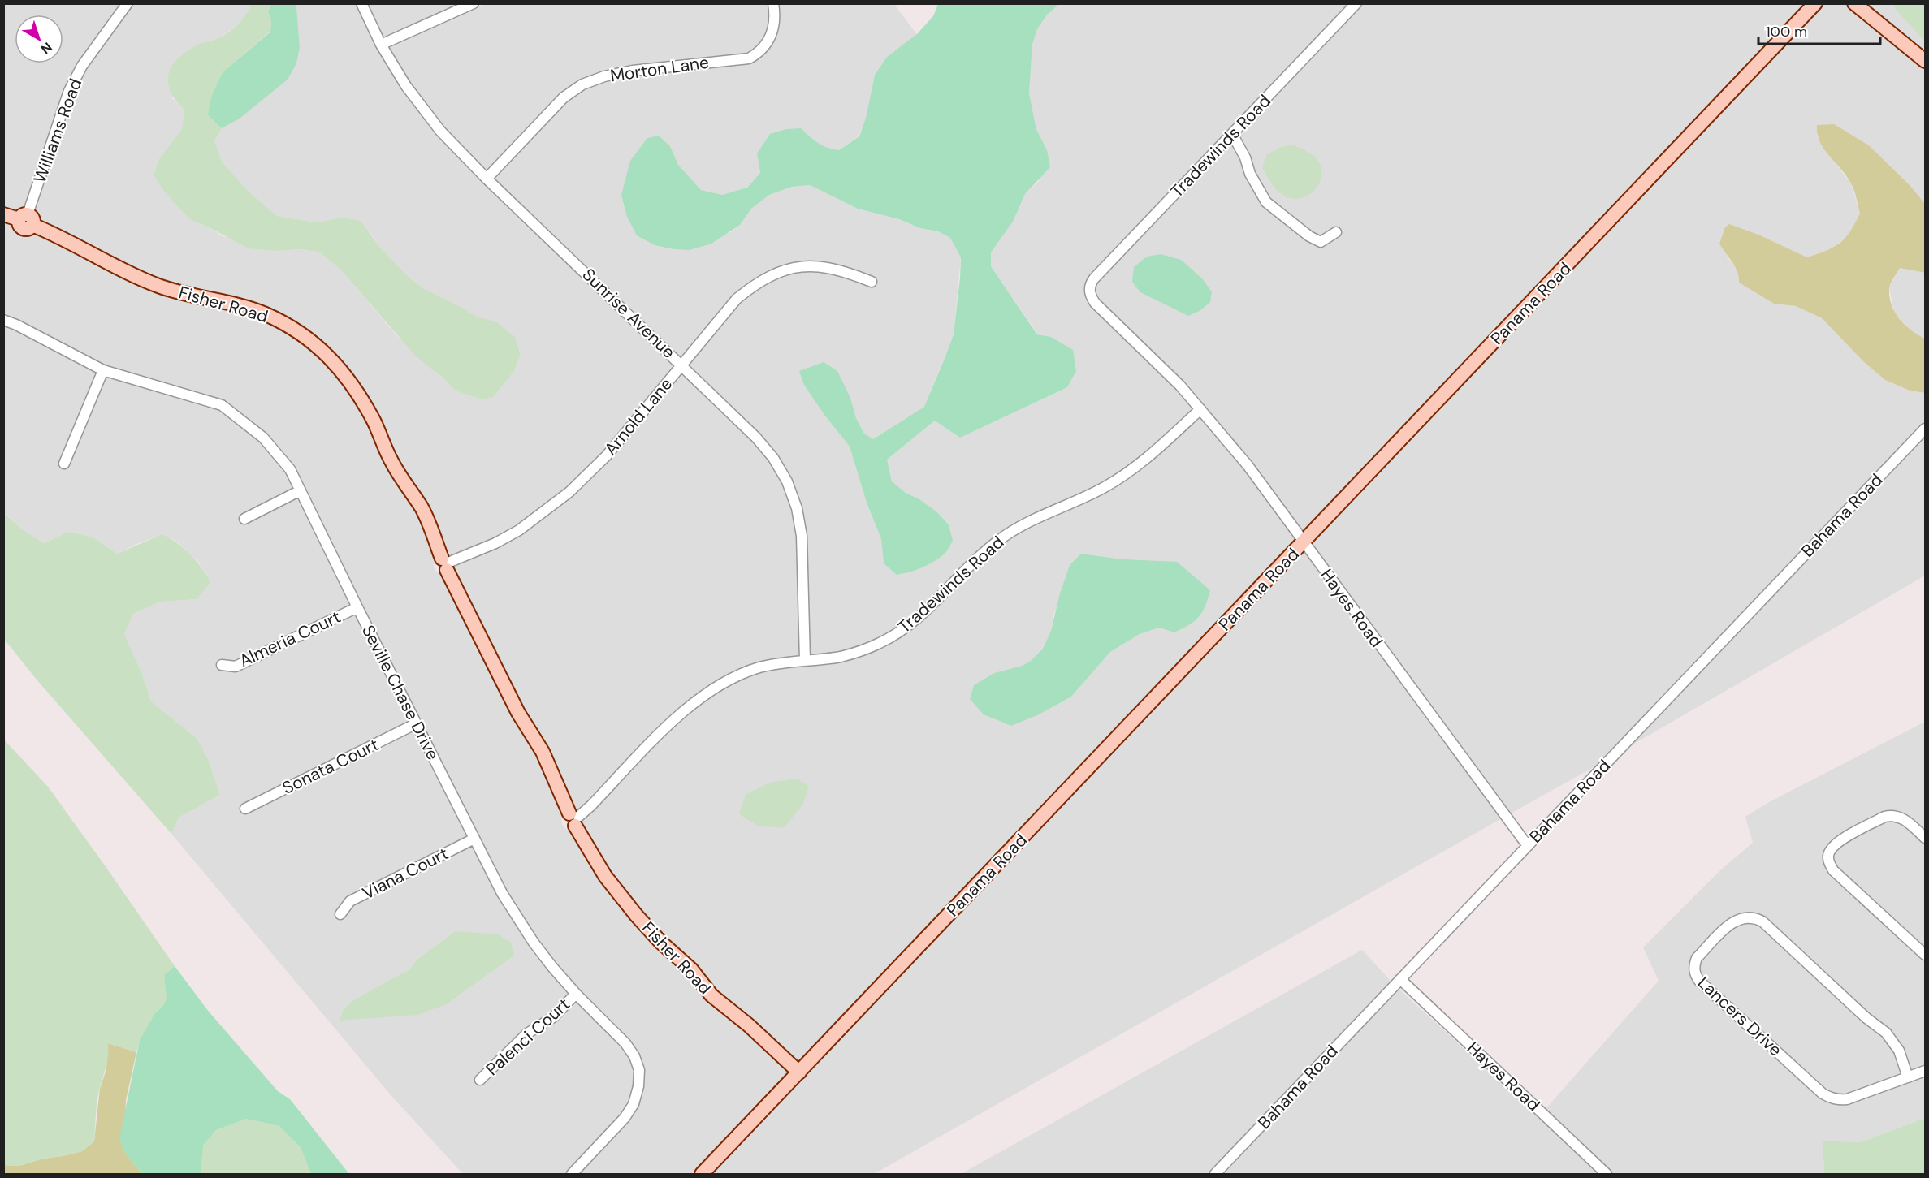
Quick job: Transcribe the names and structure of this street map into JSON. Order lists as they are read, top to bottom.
{
  "streets": {
    "street": [
      "Morton Lane",
      "Williams Road",
      "Tradewinds Road",
      "Panama Road",
      "Fisher Road",
      "Sunrise Avenue",
      "Arnold Lane",
      "Bahama Road",
      "Hayes Road",
      "Almeria Court",
      "Seville Chase Drive",
      "Sonata Court",
      "Viana Court",
      "Lancers Drive",
      "Palenci Court"
    ]
  },
  "crossings": [
    ["Morton Lane", "Sunrise Avenue"],
    ["Williams Road", "Fisher Road"],
    ["Tradewinds Road", "Fisher Road"],
    ["Tradewinds Road", "Sunrise Avenue"],
    ["Tradewinds Road", "Hayes Road"],
    ["Panama Road", "Fisher Road"],
    ["Panama Road", "Hayes Road"],
    ["Fisher Road", "Arnold Lane"],
    ["Sunrise Avenue", "Arnold Lane"],
    ["Bahama Road", "Hayes Road"],
    ["Almeria Court", "Seville Chase Drive"],
    ["Seville Chase Drive", "Sonata Court"],
    ["Seville Chase Drive", "Viana Court"],
    ["Seville Chase Drive", "Palenci Court"]
  ],
  "scale_bar": "100 m",
  "north": "bottom right"
}
